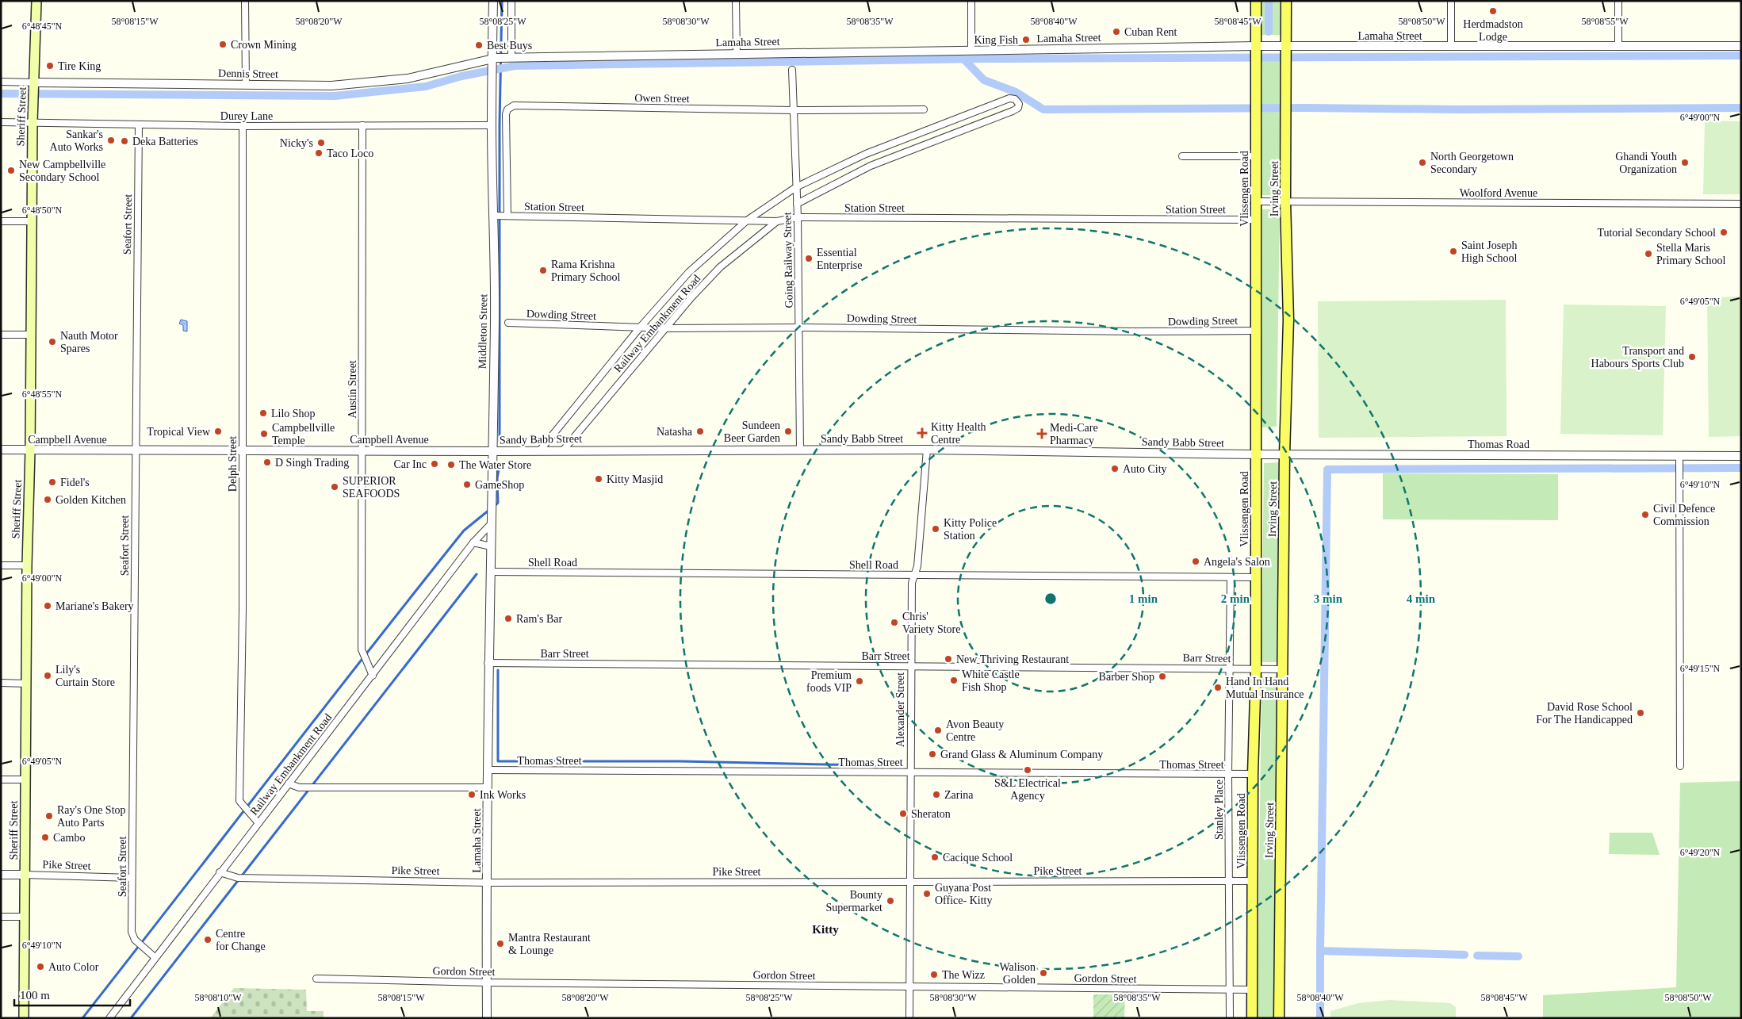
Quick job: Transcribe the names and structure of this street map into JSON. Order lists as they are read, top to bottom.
{
  "streets": {
    "main road": ["Sheriff Street", "Vlissengen Road", "Irving Street"],
    "street": [
      "Lamaha Street",
      "Dennis Street",
      "Owen Street",
      "Durey Lane",
      "Woolford Avenue",
      "Station Street",
      "Seafort Street",
      "Going Railway Street",
      "Dowding Street",
      "Railway Embankment Road",
      "Middleton Street",
      "Austin Street",
      "Sandy Babb Street",
      "Campbell Avenue",
      "Thomas Road",
      "Delph Street",
      "Shell Road",
      "Barr Street",
      "Alexander Street",
      "Thomas Street",
      "Stanley Place",
      "Pike Street",
      "Gordon Street"
    ]
  },
  "crossings": [
    ["Lamaha Street", "Dennis Street"],
    ["Lamaha Street", "Vlissengen Road"],
    ["Lamaha Street", "Irving Street"],
    ["Lamaha Street", "Middleton Street"],
    ["Lamaha Street", "Barr Street"],
    ["Lamaha Street", "Thomas Street"],
    ["Lamaha Street", "Pike Street"],
    ["Lamaha Street", "Gordon Street"],
    ["Dennis Street", "Sheriff Street"],
    ["Dennis Street", "Middleton Street"],
    ["Owen Street", "Station Street"],
    ["Owen Street", "Going Railway Street"],
    ["Durey Lane", "Sheriff Street"],
    ["Durey Lane", "Seafort Street"],
    ["Durey Lane", "Middleton Street"],
    ["Durey Lane", "Austin Street"],
    ["Durey Lane", "Delph Street"],
    ["Sheriff Street", "Campbell Avenue"],
    ["Sheriff Street", "Pike Street"],
    ["Vlissengen Road", "Woolford Avenue"],
    ["Vlissengen Road", "Station Street"],
    ["Vlissengen Road", "Dowding Street"],
    ["Vlissengen Road", "Sandy Babb Street"],
    ["Vlissengen Road", "Thomas Road"],
    ["Vlissengen Road", "Shell Road"],
    ["Vlissengen Road", "Barr Street"],
    ["Vlissengen Road", "Thomas Street"],
    ["Vlissengen Road", "Pike Street"],
    ["Vlissengen Road", "Gordon Street"],
    ["Irving Street", "Woolford Avenue"],
    ["Irving Street", "Thomas Road"],
    ["Irving Street", "Barr Street"],
    ["Station Street", "Going Railway Street"],
    ["Station Street", "Railway Embankment Road"],
    ["Station Street", "Middleton Street"],
    ["Seafort Street", "Railway Embankment Road"],
    ["Seafort Street", "Campbell Avenue"],
    ["Seafort Street", "Pike Street"],
    ["Going Railway Street", "Dowding Street"],
    ["Going Railway Street", "Sandy Babb Street"],
    ["Dowding Street", "Railway Embankment Road"],
    ["Railway Embankment Road", "Middleton Street"],
    ["Railway Embankment Road", "Austin Street"],
    ["Railway Embankment Road", "Sandy Babb Street"],
    ["Railway Embankment Road", "Delph Street"],
    ["Railway Embankment Road", "Pike Street"],
    ["Middleton Street", "Sandy Babb Street"],
    ["Middleton Street", "Campbell Avenue"],
    ["Middleton Street", "Shell Road"],
    ["Middleton Street", "Barr Street"],
    ["Austin Street", "Campbell Avenue"],
    ["Sandy Babb Street", "Campbell Avenue"],
    ["Sandy Babb Street", "Thomas Road"],
    ["Sandy Babb Street", "Alexander Street"],
    ["Campbell Avenue", "Delph Street"],
    ["Shell Road", "Alexander Street"],
    ["Shell Road", "Stanley Place"],
    ["Barr Street", "Alexander Street"],
    ["Barr Street", "Stanley Place"],
    ["Alexander Street", "Thomas Street"],
    ["Alexander Street", "Pike Street"],
    ["Alexander Street", "Gordon Street"],
    ["Thomas Street", "Stanley Place"],
    ["Stanley Place", "Pike Street"],
    ["Stanley Place", "Gordon Street"]
  ],
  "districts": ["Kitty"],
  "places": {
    "other": [
      "Herdmadston Lodge",
      "Cuban Rent",
      "King Fish",
      "Crown Mining",
      "Best Buys",
      "Tire King",
      "Sankar's Auto Works",
      "Deka Batteries",
      "Nicky's",
      "Taco Loco",
      "North Georgetown Secondary",
      "Ghandi Youth Organization",
      "New Campbellville Secondary School",
      "Tutorial Secondary School",
      "Saint Joseph High School",
      "Stella Maris Primary School",
      "Essential Enterprise",
      "Rama Krishna Primary School",
      "Nauth Motor Spares",
      "Transport and Habours Sports Club",
      "Lilo Shop",
      "Tropical View",
      "Natasha",
      "Sundeen Beer Garden",
      "Campbellville Temple",
      "D Singh Trading",
      "Car Inc",
      "The Water Store",
      "Auto City",
      "Kitty Masjid",
      "Fidel's",
      "GameShop",
      "SUPERIOR SEAFOODS",
      "Golden Kitchen",
      "Civil Defence Commission",
      "Kitty Police Station",
      "Angela's Salon",
      "Mariane's Bakery",
      "Ram's Bar",
      "Chris' Variety Store",
      "New Thriving Restaurant",
      "Lily's Curtain Store",
      "Barber Shop",
      "White Castle Fish Shop",
      "Premium foods VIP",
      "Hand In Hand Mutual Insurance",
      "David Rose School For The Handicapped",
      "Avon Beauty Centre",
      "Grand Glass & Aluminum Company",
      "S&L Electrical Agency",
      "Ink Works",
      "Zarina",
      "Sheraton",
      "Ray's One Stop Auto Parts",
      "Cambo",
      "Cacique School",
      "Guyana Post Office- Kitty",
      "Bounty Supermarket",
      "Centre for Change",
      "Mantra Restaurant & Lounge",
      "Auto Color",
      "Walison Golden",
      "The Wizz"
    ],
    "health": ["Kitty Health Centre", "Medi-Care Pharmacy"]
  },
  "scale_bar": "100 m",
  "coordinates": [
    "58°08'15\"W",
    "58°08'20\"W",
    "58°08'25\"W",
    "58°08'30\"W",
    "58°08'35\"W",
    "58°08'40\"W",
    "58°08'45\"W",
    "58°08'50\"W",
    "58°08'55\"W",
    "6°48'45\"N",
    "6°49'00\"N",
    "6°48'50\"N",
    "6°49'05\"N",
    "6°48'55\"N",
    "6°49'10\"N",
    "6°49'15\"N",
    "6°49'20\"N",
    "58°08'10\"W"
  ],
  "rings": [
    "1 min",
    "2 min",
    "3 min",
    "4 min"
  ]
}
